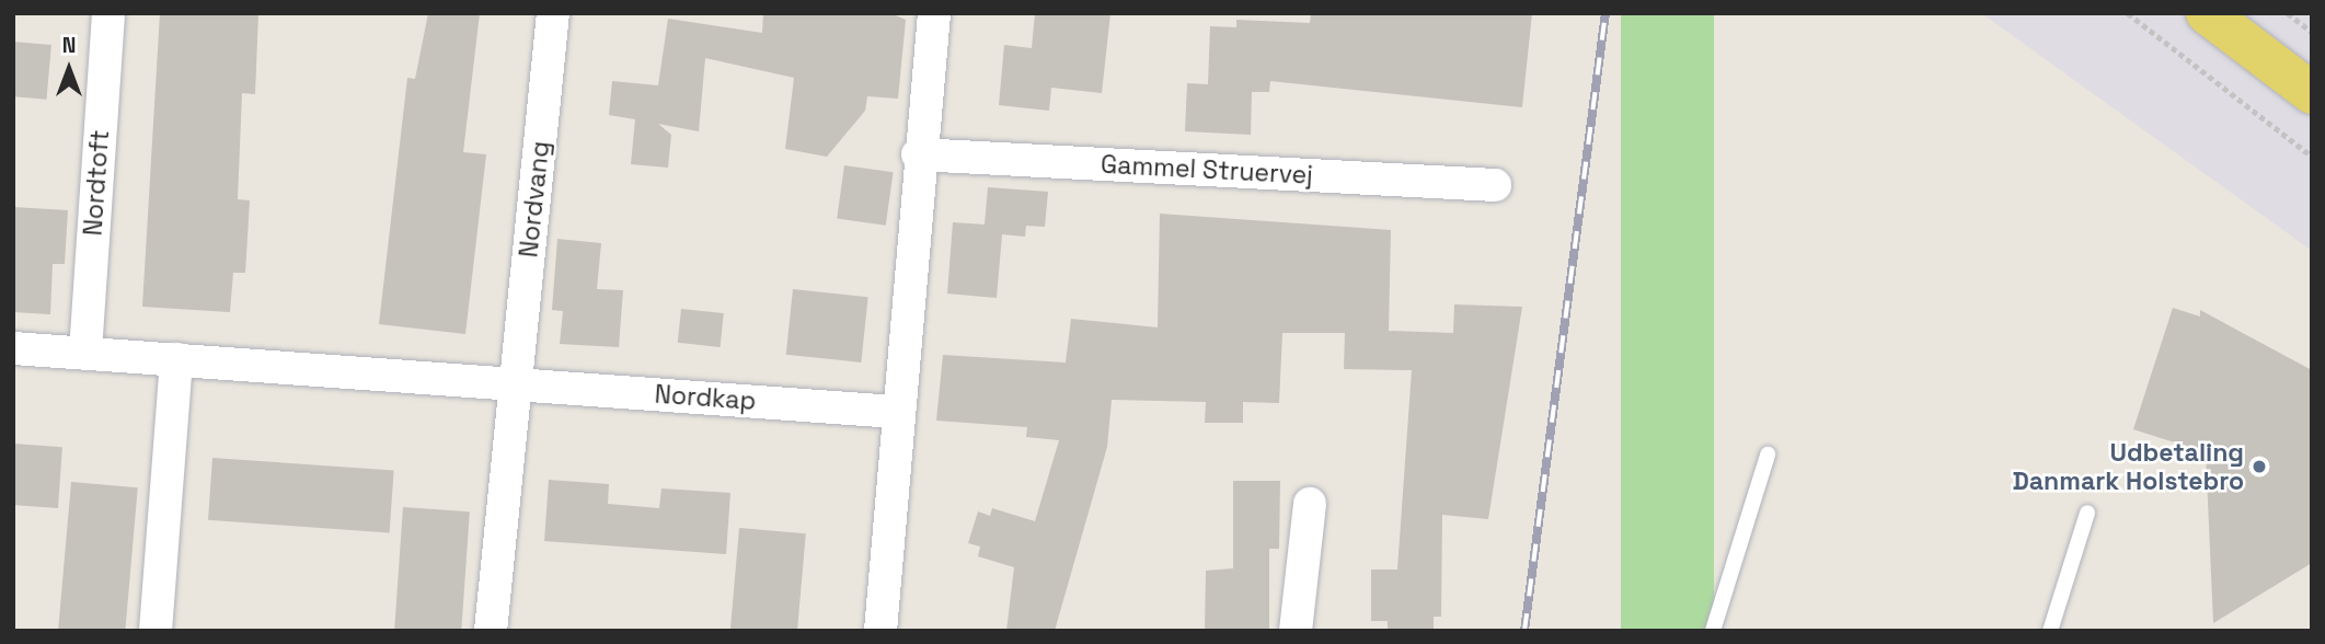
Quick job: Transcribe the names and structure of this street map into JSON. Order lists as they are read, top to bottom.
{
  "streets": {
    "street": [
      "Gammel Struervej",
      "Nordtoft",
      "Nordvang",
      "Nordkap"
    ]
  },
  "crossings": [
    ["Nordtoft", "Nordkap"],
    ["Nordvang", "Nordkap"]
  ],
  "places": ["Udbetaling Danmark Holstebro"],
  "north": "top"
}
